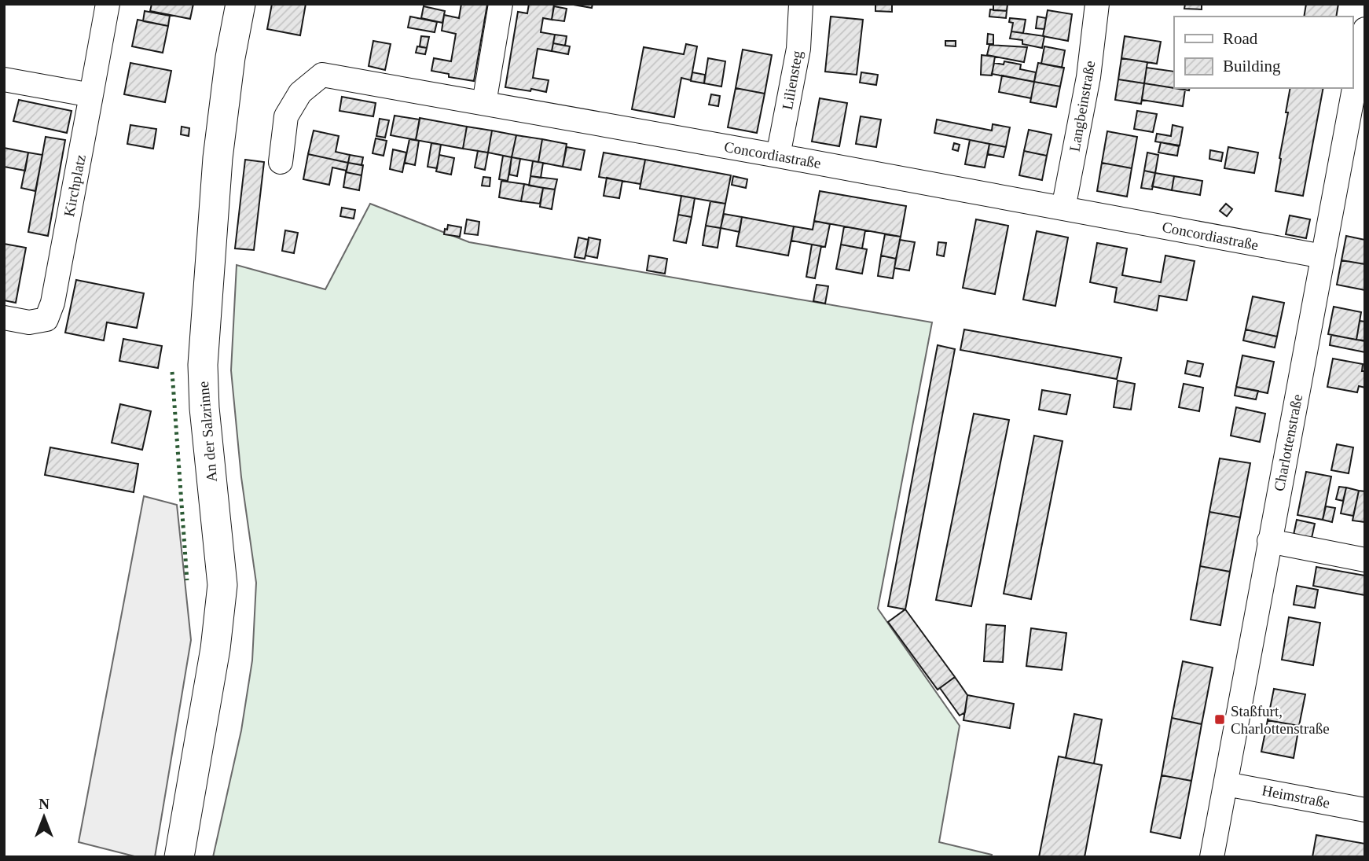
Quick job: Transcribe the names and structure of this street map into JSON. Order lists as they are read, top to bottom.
{
  "streets": {
    "main road": ["An der Salzrinne"],
    "street": [
      "Liliensteg",
      "Langbeinstraße",
      "Concordiastraße",
      "Kirchplatz",
      "Charlottenstraße",
      "Heimstraße"
    ]
  },
  "crossings": [
    ["Liliensteg", "Concordiastraße"],
    ["Langbeinstraße", "Concordiastraße"],
    ["Concordiastraße", "Charlottenstraße"],
    ["Charlottenstraße", "Heimstraße"]
  ],
  "places": {
    "transit": ["Staßfurt, Charlottenstraße"]
  },
  "legend": ["Road", "Building"],
  "north": "top"
}
